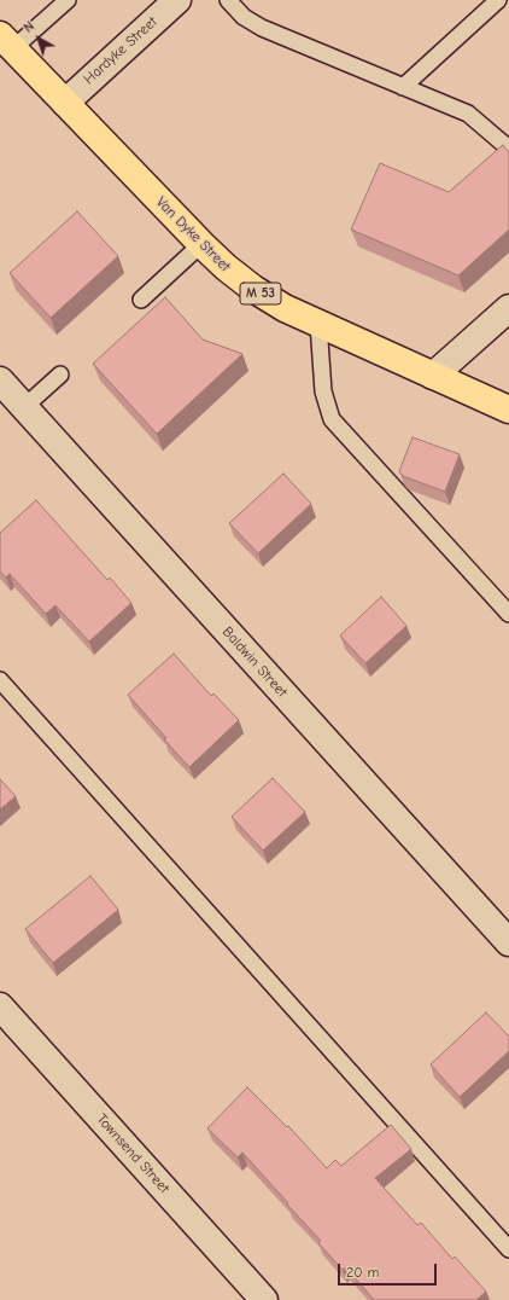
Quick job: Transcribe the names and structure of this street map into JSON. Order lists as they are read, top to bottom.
{
  "streets": {
    "main road": ["Van Dyke Street", "M 53"],
    "street": ["Hardyke Street", "Baldwin Street", "Townsend Street"]
  },
  "crossings": [
    ["Hardyke Street", "Van Dyke Street"]
  ],
  "scale_bar": "20 m",
  "north": "top left"
}
